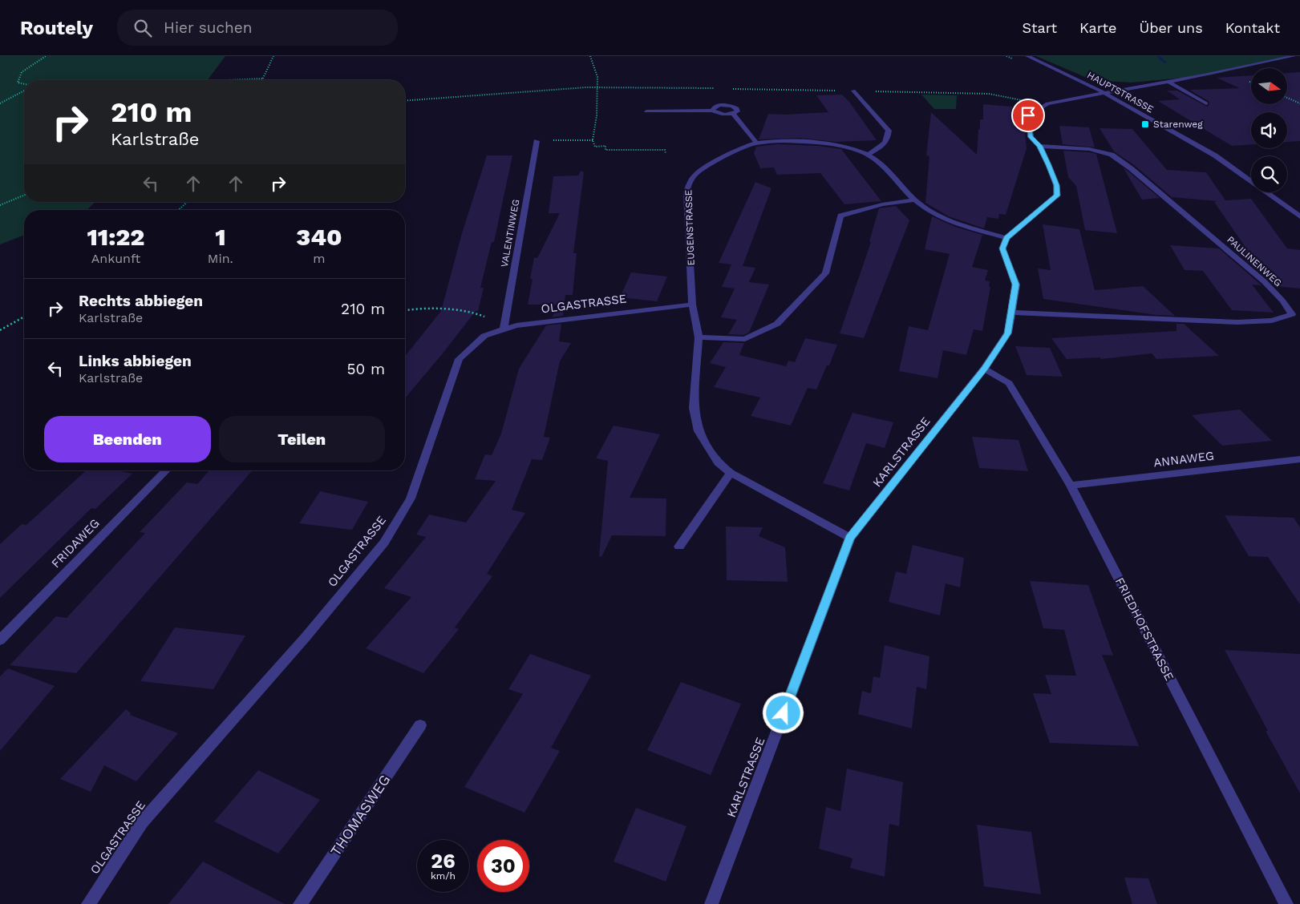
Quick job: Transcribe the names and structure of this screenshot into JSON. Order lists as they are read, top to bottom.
{
  "streets": {
    "street": [
      "HAUPTSTRASSE",
      "EUGENSTRASSE",
      "VALENTINWEG",
      "PAULINENWEG",
      "OLGASTRASSE",
      "KARLSTRASSE",
      "ANNAWEG",
      "FRIDAWEG",
      "FRIEDHOFSTRASSE",
      "THOMASWEG"
    ]
  },
  "crossings": [
    ["EUGENSTRASSE", "OLGASTRASSE"],
    ["EUGENSTRASSE", "KARLSTRASSE"],
    ["VALENTINWEG", "OLGASTRASSE"],
    ["PAULINENWEG", "KARLSTRASSE"],
    ["KARLSTRASSE", "FRIEDHOFSTRASSE"],
    ["ANNAWEG", "FRIEDHOFSTRASSE"]
  ],
  "places": {
    "transit": ["Starenweg"]
  },
  "north": "right",
  "page": {
    "header": "Routely",
    "search": "Hier suchen",
    "nav": [
      "Start",
      "Karte",
      "Über uns",
      "Kontakt"
    ],
    "turn": ["210 m", "Karlstraße"],
    "eta": [
      "11:22",
      "Ankunft",
      "1",
      "Min.",
      "340",
      "m"
    ],
    "list": [
      {
        "name": "Rechts abbiegen",
        "note": "Karlstraße",
        "value": "210 m"
      },
      {
        "name": "Links abbiegen",
        "note": "Karlstraße",
        "value": "50 m"
      }
    ],
    "buttons": ["Beenden", "Teilen"],
    "speed": "26 km/h",
    "limit": "30"
  }
}
